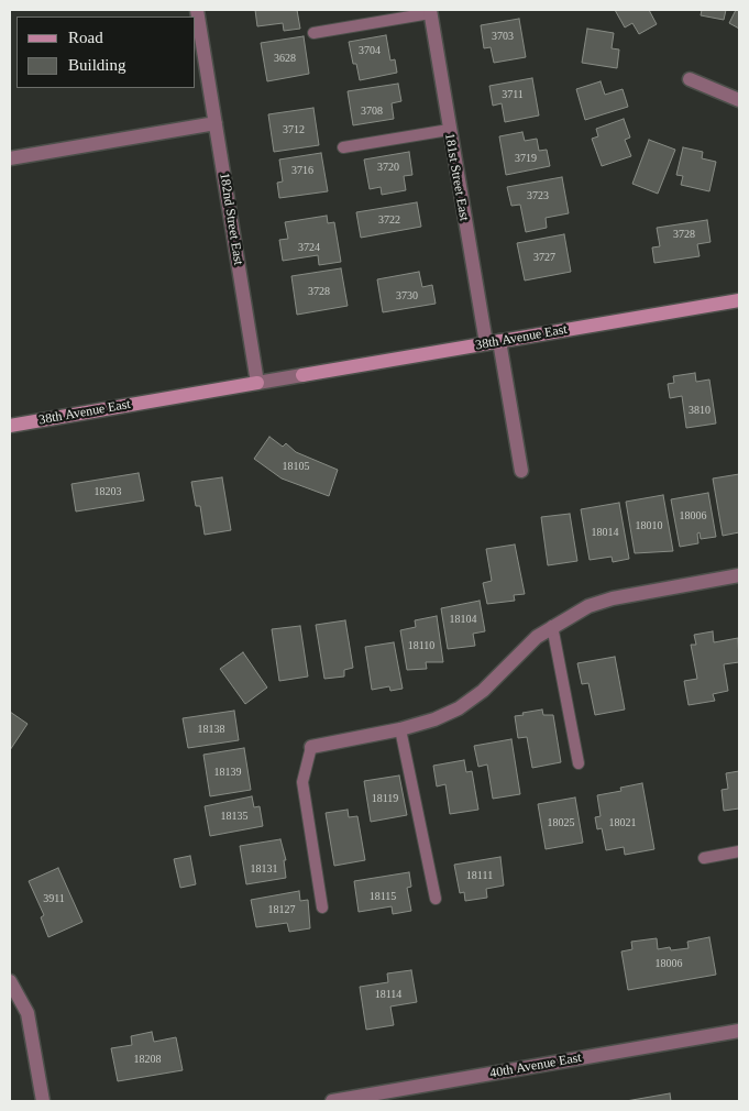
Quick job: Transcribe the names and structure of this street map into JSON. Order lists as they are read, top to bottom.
{
  "streets": {
    "street": [
      "181st Street East",
      "182nd Street East",
      "38th Avenue East",
      "40th Avenue East"
    ]
  },
  "crossings": [
    ["181st Street East", "38th Avenue East"],
    ["182nd Street East", "38th Avenue East"]
  ],
  "house_numbers": [
    "3703",
    "3704",
    "3628",
    "3711",
    "3708",
    "3712",
    "3719",
    "3720",
    "3716",
    "3723",
    "3722",
    "3728",
    "3724",
    "3727",
    "3728",
    "3730",
    "3810",
    "18105",
    "18203",
    "18006",
    "18010",
    "18014",
    "18104",
    "18110",
    "18138",
    "18139",
    "18119",
    "18135",
    "18025",
    "18021",
    "18131",
    "18111",
    "18115",
    "3911",
    "18127",
    "18006",
    "18114",
    "18208"
  ],
  "legend": ["Road", "Building"]
}
